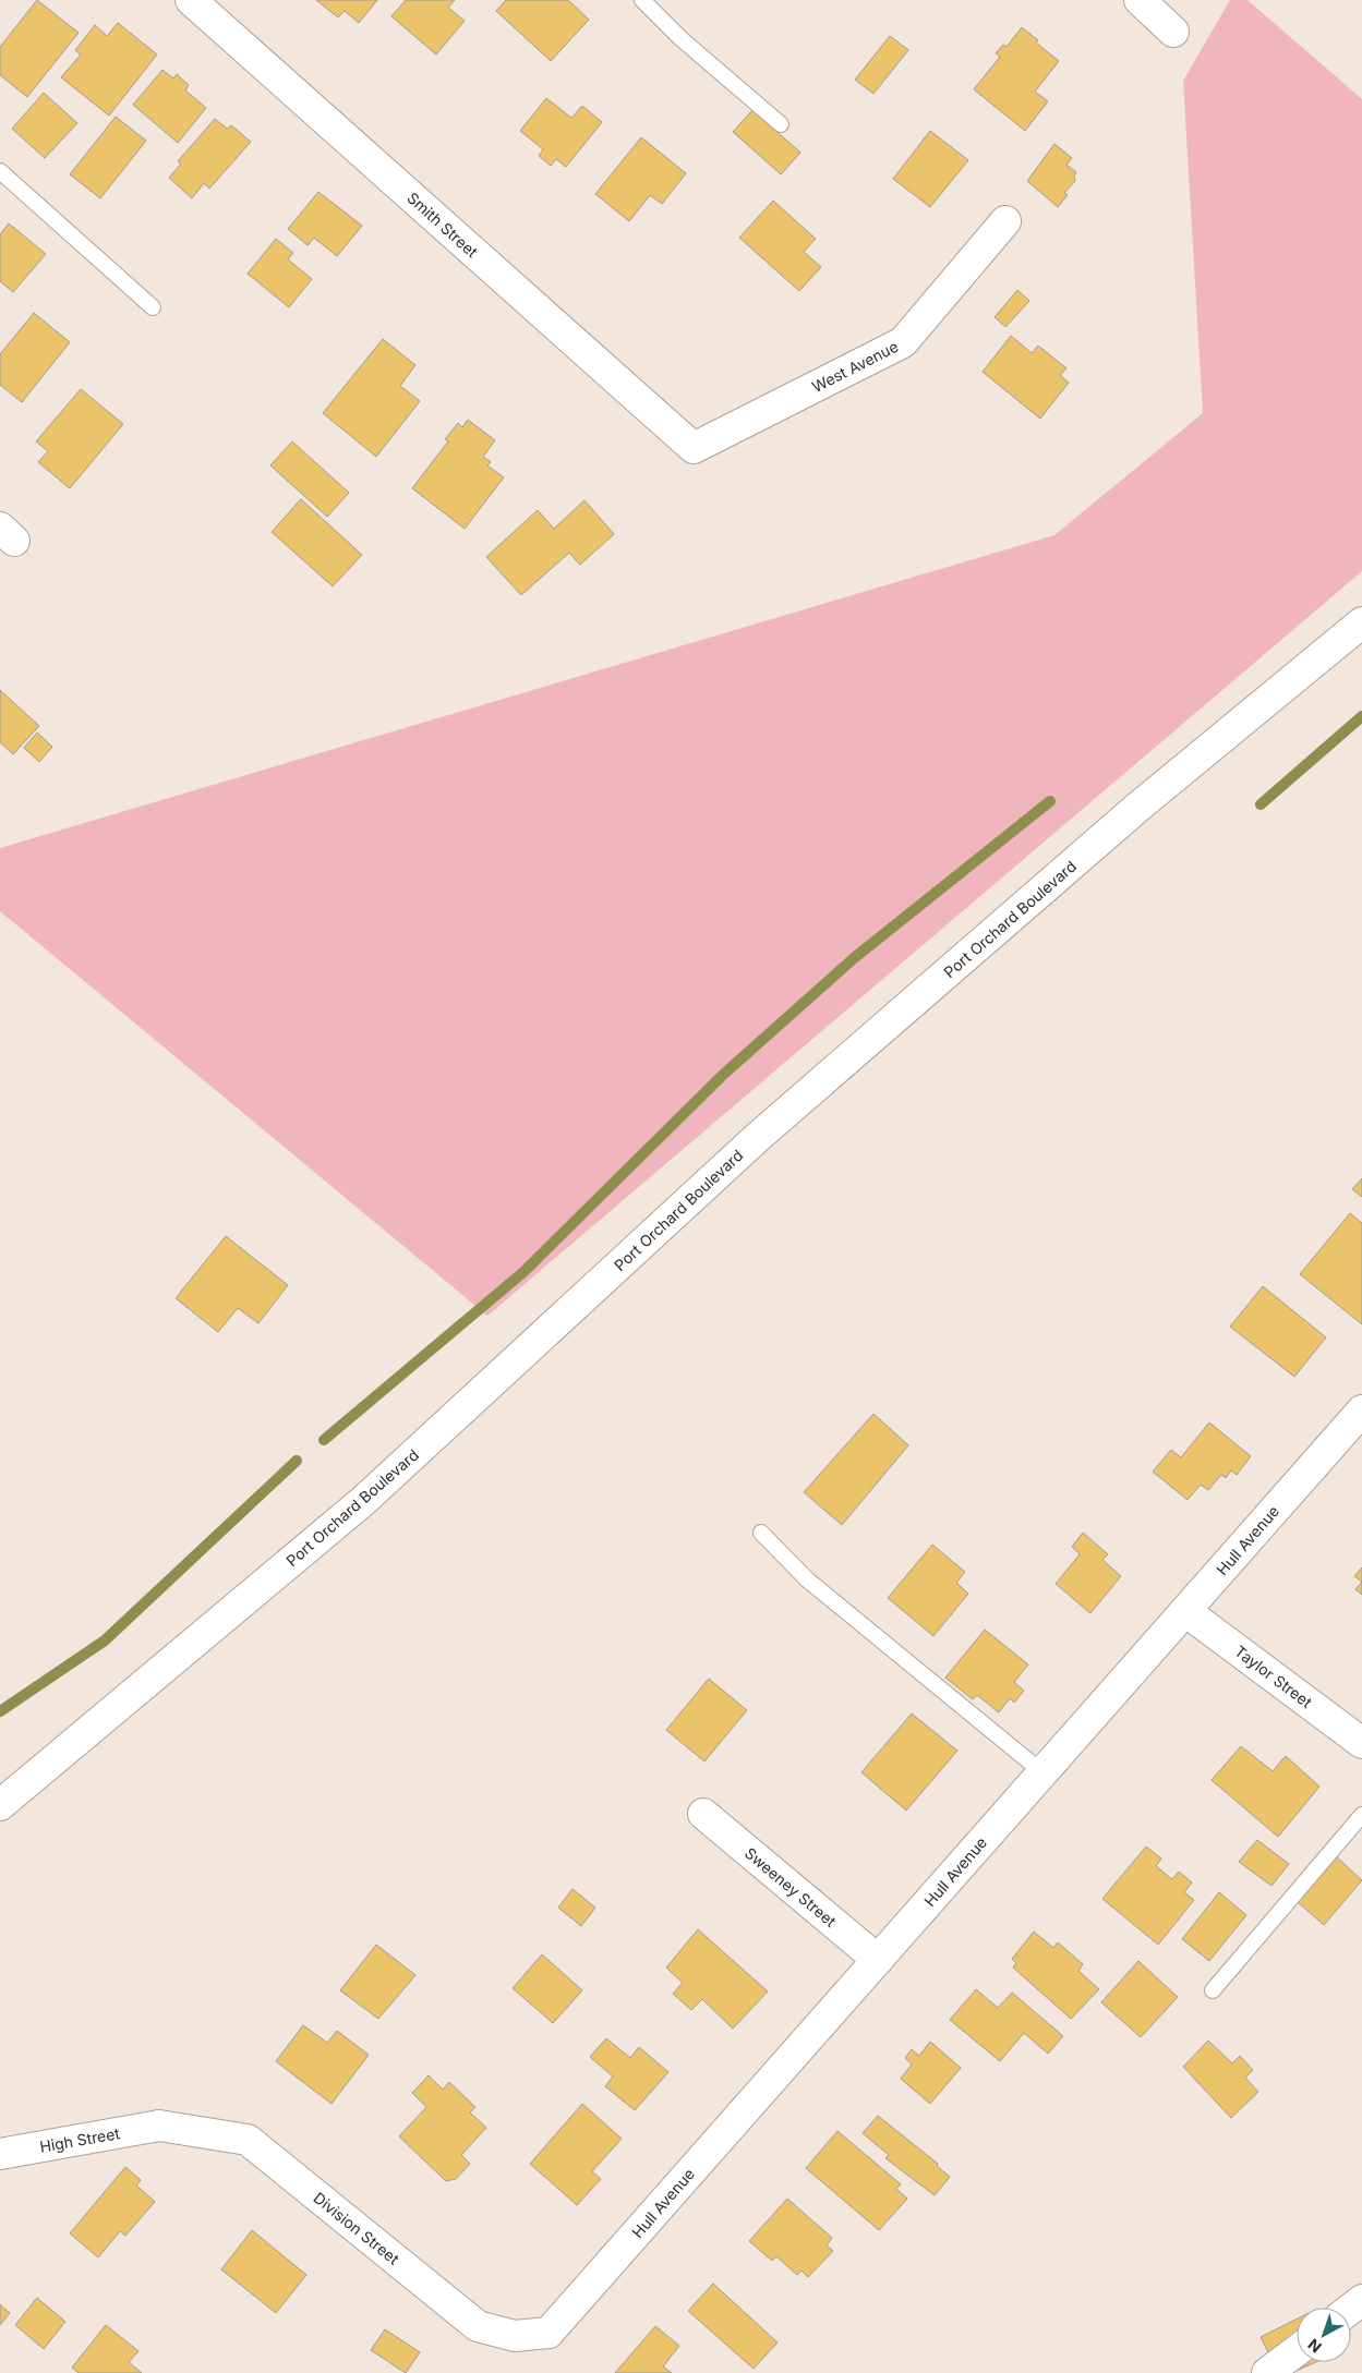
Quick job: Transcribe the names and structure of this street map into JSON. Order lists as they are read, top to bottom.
{
  "streets": {
    "street": [
      "Smith Street",
      "West Avenue",
      "Port Orchard Boulevard",
      "Hull Avenue",
      "Taylor Street",
      "Sweeney Street",
      "High Street",
      "Division Street"
    ]
  },
  "crossings": [
    ["Smith Street", "West Avenue"],
    ["Hull Avenue", "Taylor Street"],
    ["Hull Avenue", "Sweeney Street"],
    ["Hull Avenue", "Division Street"],
    ["High Street", "Division Street"]
  ],
  "north": "bottom left"
}
